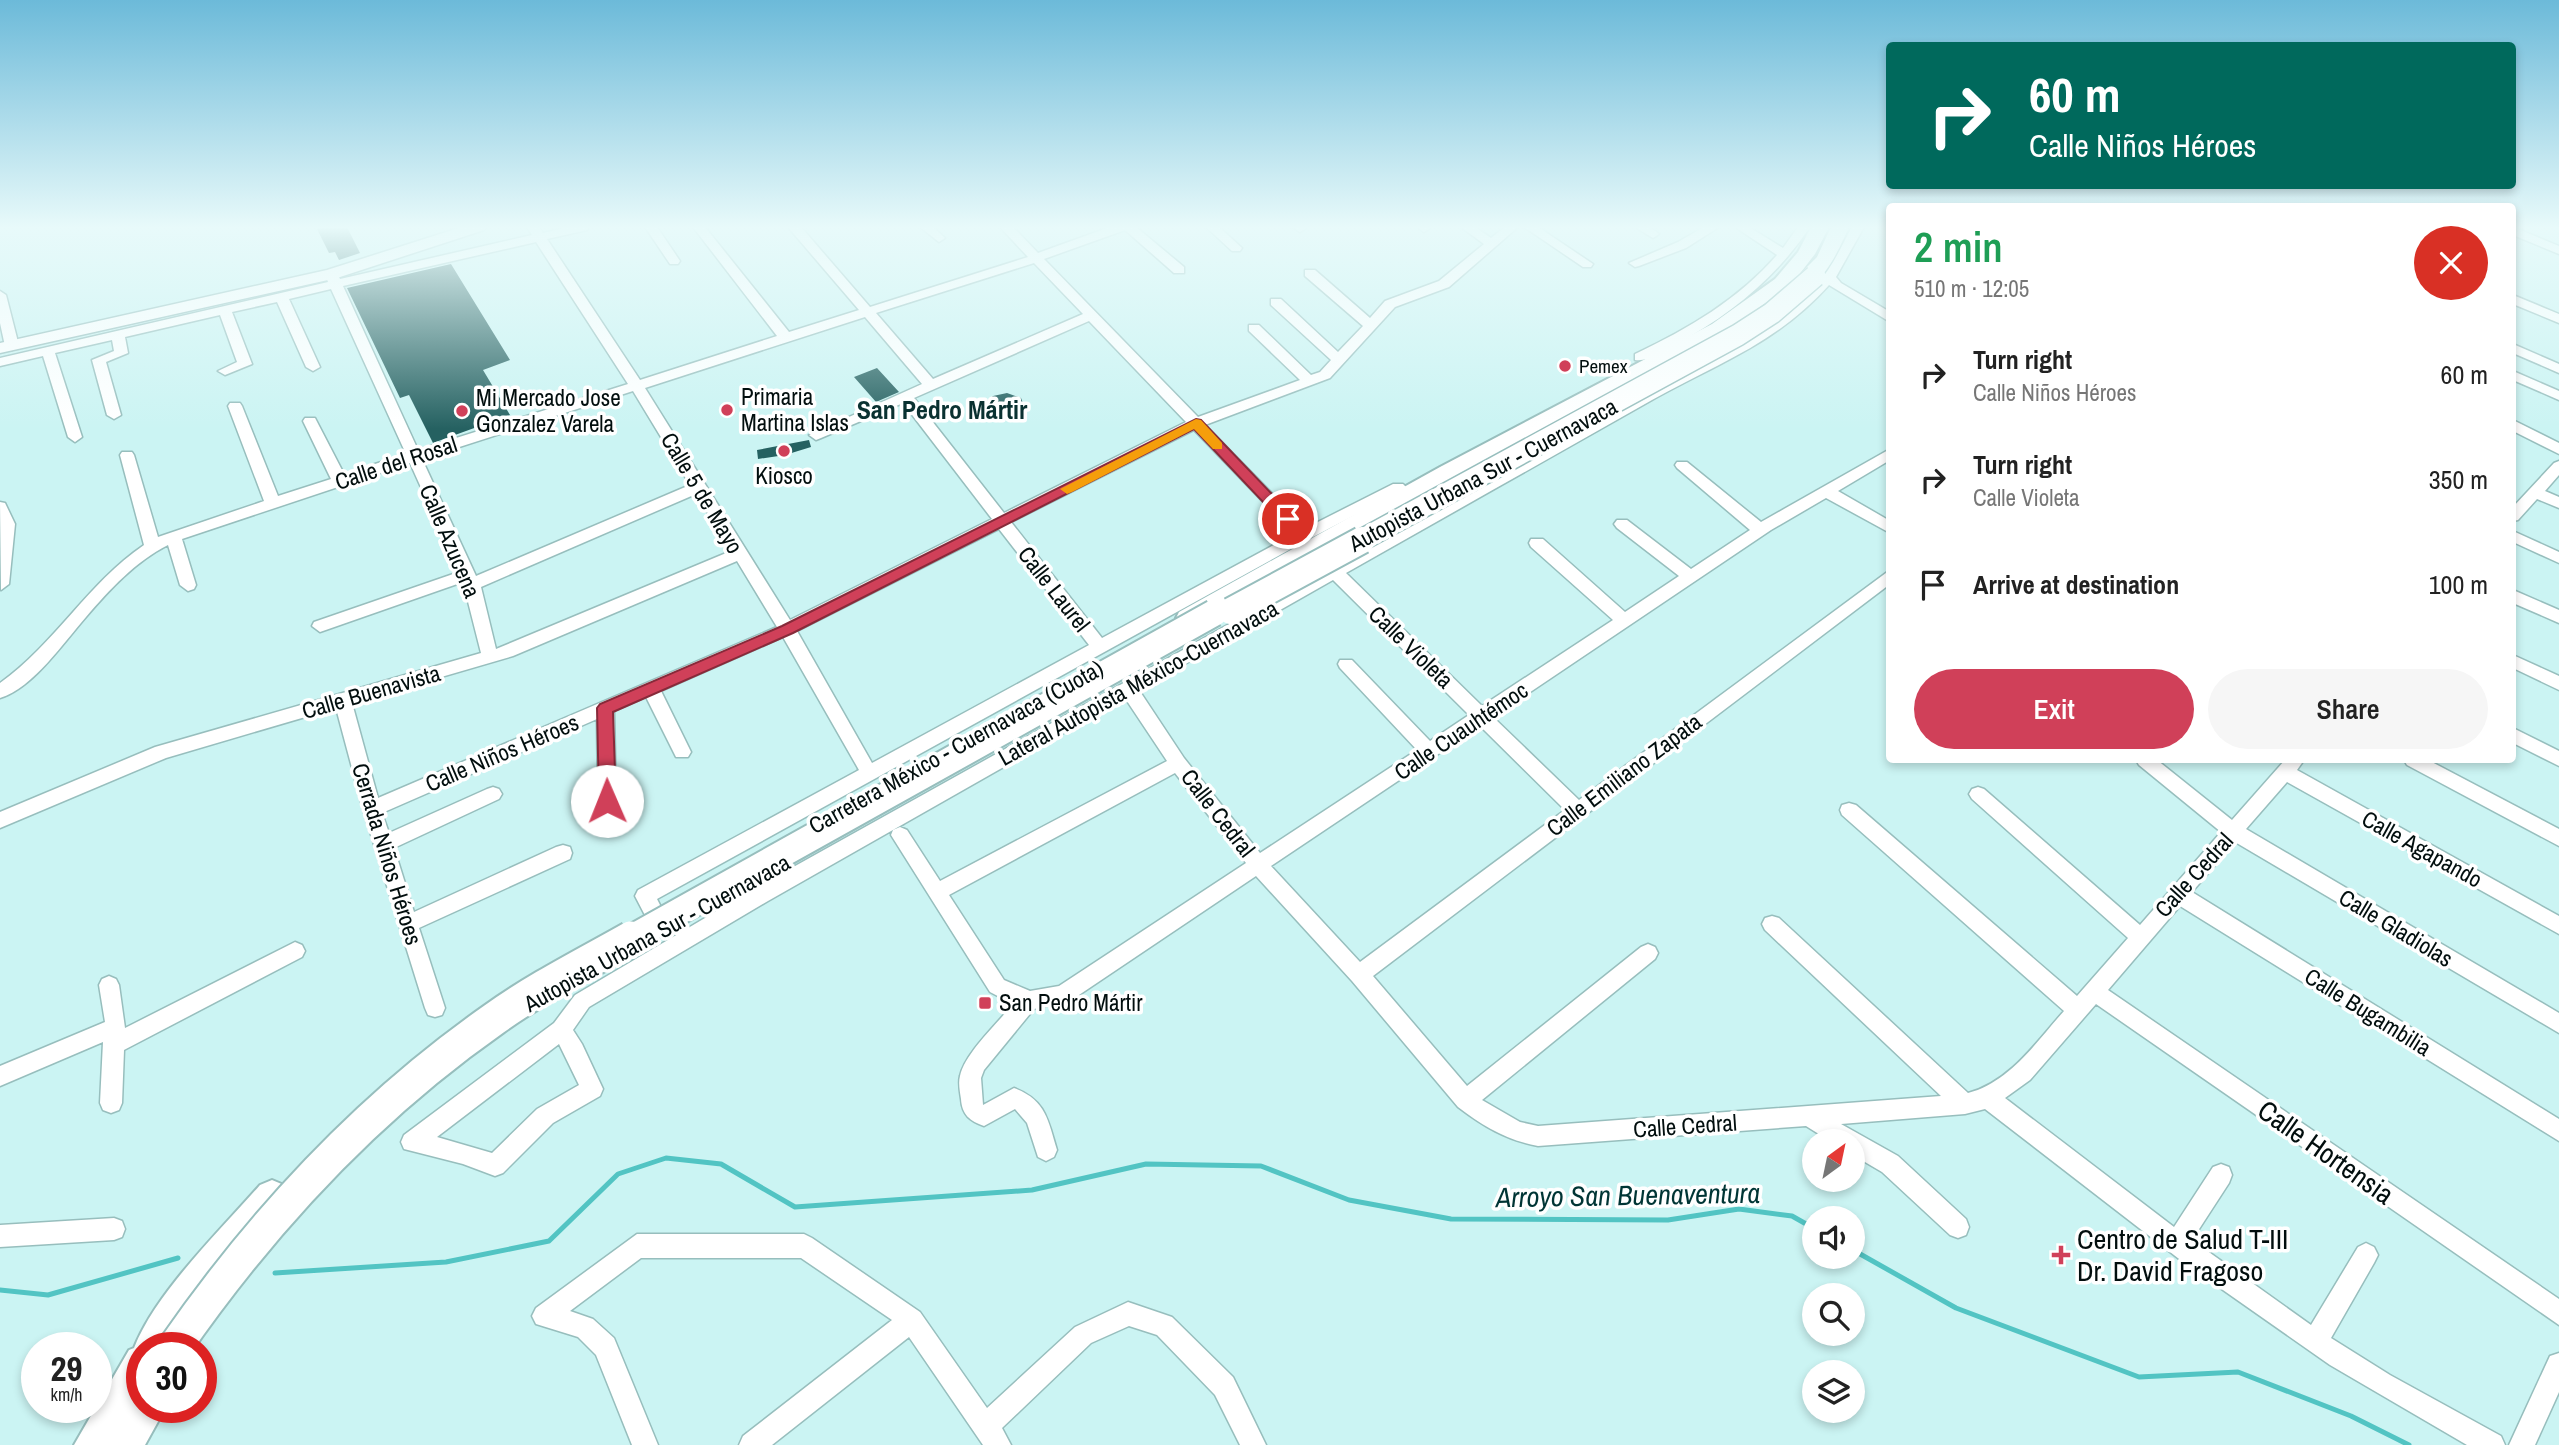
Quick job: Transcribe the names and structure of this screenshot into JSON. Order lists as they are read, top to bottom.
{
  "streets": {
    "highway": ["Autopista Urbana Sur - Cuernavaca", "Carretera México - Cuernavaca (Cuota)"],
    "street": [
      "Calle del Rosal",
      "Calle 5 de Mayo",
      "Calle Azucena",
      "Calle Laurel",
      "Calle Violeta",
      "Lateral Autopista México-Cuernavaca",
      "Calle Buenavista",
      "Calle Cuauhtémoc",
      "Calle Niños Héroes",
      "Calle Emiliano Zapata",
      "Calle Cedral",
      "Calle Agapando",
      "Cerrada Niños Héroes",
      "Calle Gladiolas",
      "Calle Bugambilia",
      "Calle Hortensia"
    ]
  },
  "crossings": [
    ["Calle del Rosal", "Calle 5 de Mayo"],
    ["Calle del Rosal", "Calle Azucena"],
    ["Calle 5 de Mayo", "Calle Buenavista"],
    ["Calle 5 de Mayo", "Calle Niños Héroes"],
    ["Calle Azucena", "Calle Buenavista"],
    ["Calle Laurel", "Calle Niños Héroes"],
    ["Calle Violeta", "Lateral Autopista México-Cuernavaca"],
    ["Calle Violeta", "Calle Cuauhtémoc"],
    ["Calle Violeta", "Calle Emiliano Zapata"],
    ["Lateral Autopista México-Cuernavaca", "Carretera México - Cuernavaca (Cuota)"],
    ["Lateral Autopista México-Cuernavaca", "Calle Cedral"],
    ["Calle Buenavista", "Cerrada Niños Héroes"],
    ["Calle Cuauhtémoc", "Calle Cedral"],
    ["Calle Niños Héroes", "Cerrada Niños Héroes"],
    ["Calle Emiliano Zapata", "Calle Cedral"],
    ["Calle Cedral", "Calle Agapando"],
    ["Calle Cedral", "Calle Gladiolas"],
    ["Calle Cedral", "Calle Bugambilia"],
    ["Calle Cedral", "Calle Hortensia"]
  ],
  "districts": ["San Pedro Mártir"],
  "water": ["Arroyo San Buenaventura"],
  "places": {
    "other": [
      "Pemex",
      "Primaria Martina Islas",
      "Mi Mercado Jose Gonzalez Varela",
      "Kiosco"
    ],
    "transit": ["San Pedro Mártir"],
    "health": ["Centro de Salud T-III Dr. David Fragoso"]
  },
  "north": "top right",
  "page": {
    "turn": ["60 m", "Calle Niños Héroes"],
    "heading": ["2 min", "510 m · 12:05"],
    "list": [
      {
        "name": "Turn right",
        "note": "Calle Niños Héroes",
        "value": "60 m"
      },
      {
        "name": "Turn right",
        "note": "Calle Violeta",
        "value": "350 m"
      },
      {
        "name": "Arrive at destination",
        "value": "100 m"
      }
    ],
    "buttons": ["Exit", "Share"],
    "speed": "29 km/h",
    "limit": "30"
  }
}
